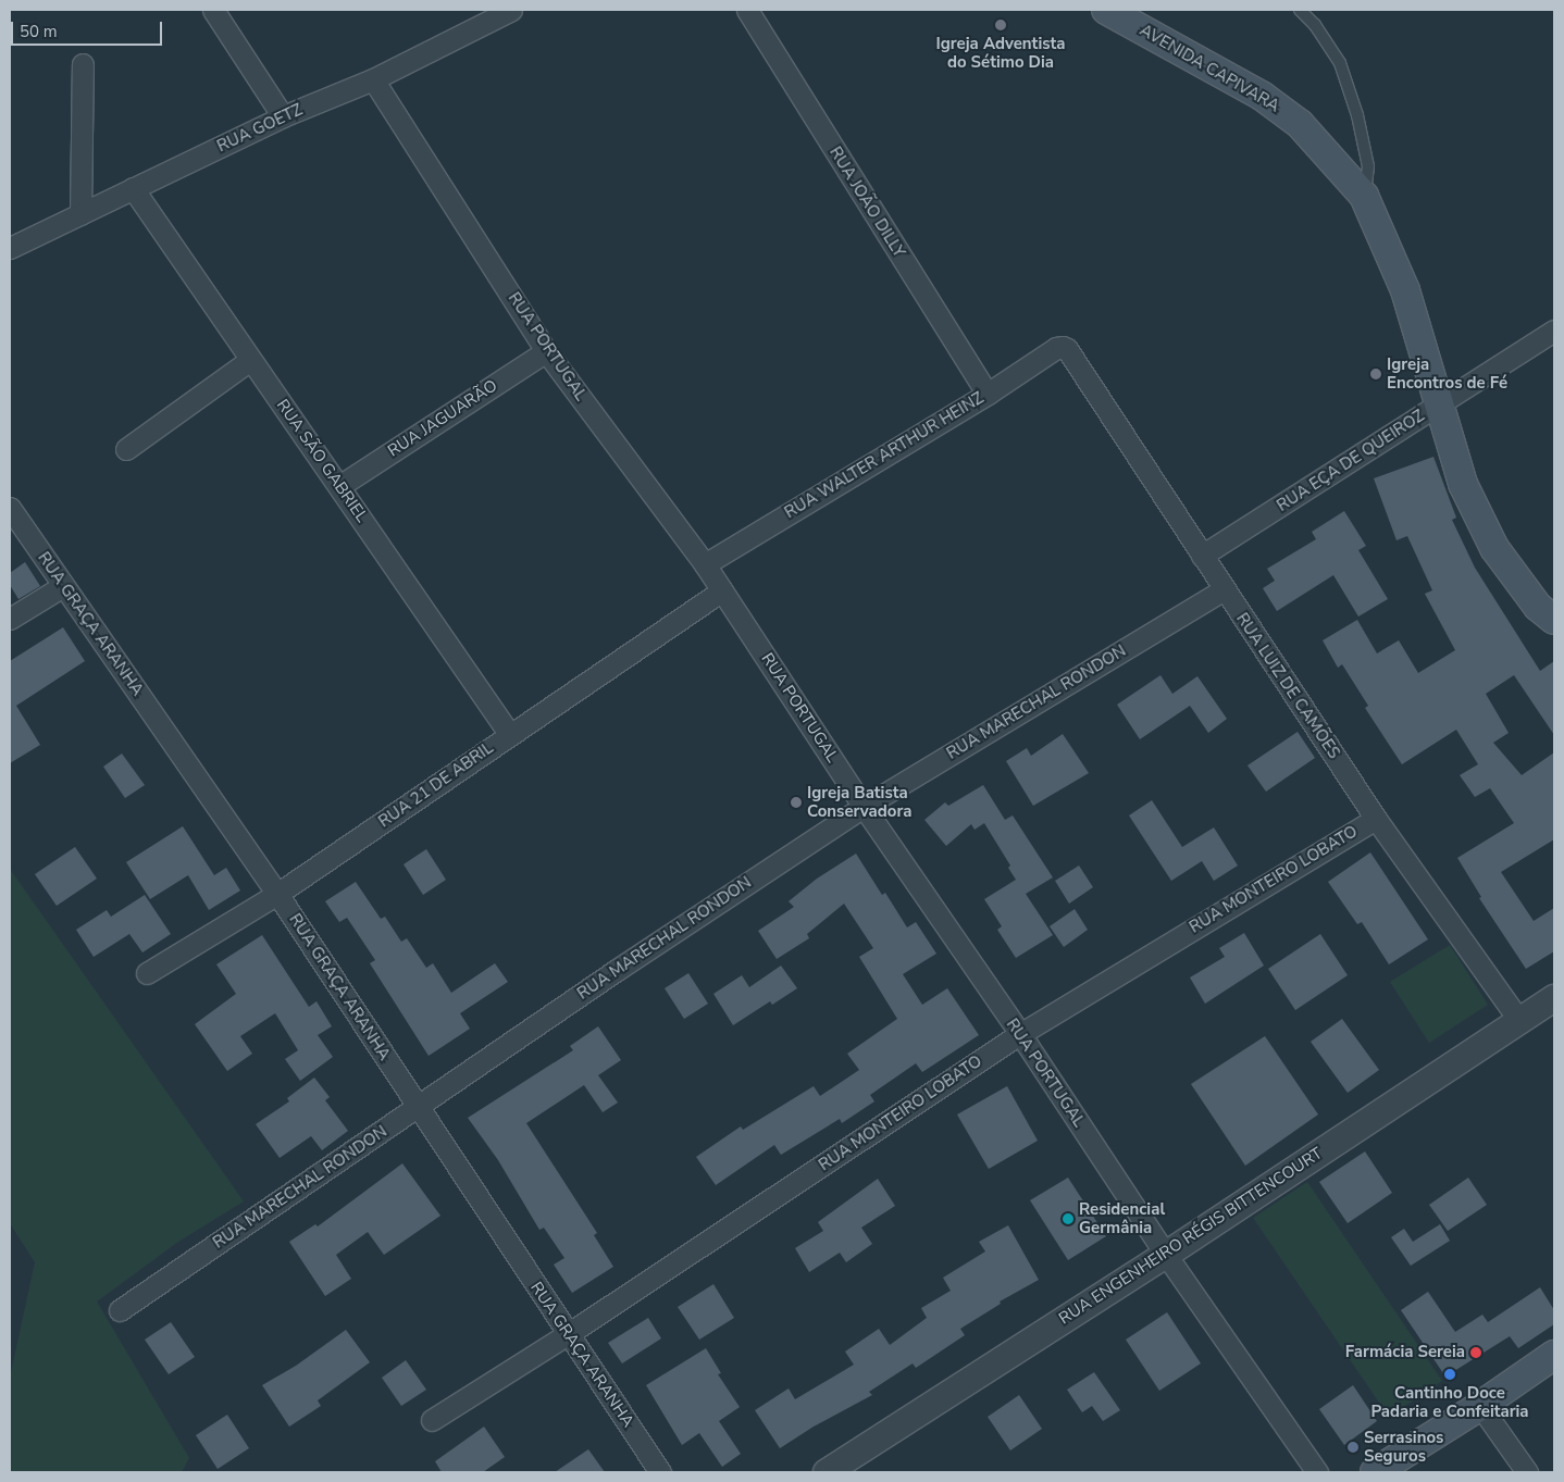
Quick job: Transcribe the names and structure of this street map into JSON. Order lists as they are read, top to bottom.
{
  "streets": {
    "main road": ["AVENIDA CAPIVARA"],
    "street": [
      "RUA GOETZ",
      "RUA JOÃO DILLY",
      "RUA PORTUGAL",
      "RUA JAGUARÃO",
      "RUA WALTER ARTHUR HEINZ",
      "RUA SÃO GABRIEL",
      "RUA EÇA DE QUEIROZ",
      "RUA GRAÇA ARANHA",
      "RUA LUIZ DE CAMÕES",
      "RUA MARECHAL RONDON",
      "RUA 21 DE ABRIL",
      "RUA MONTEIRO LOBATO",
      "RUA ENGENHEIRO RÉGIS BITTENCOURT"
    ]
  },
  "crossings": [
    ["AVENIDA CAPIVARA", "RUA EÇA DE QUEIROZ"],
    ["RUA GOETZ", "RUA PORTUGAL"],
    ["RUA GOETZ", "RUA SÃO GABRIEL"],
    ["RUA JOÃO DILLY", "RUA WALTER ARTHUR HEINZ"],
    ["RUA PORTUGAL", "RUA JAGUARÃO"],
    ["RUA PORTUGAL", "RUA WALTER ARTHUR HEINZ"],
    ["RUA PORTUGAL", "RUA MARECHAL RONDON"],
    ["RUA PORTUGAL", "RUA 21 DE ABRIL"],
    ["RUA PORTUGAL", "RUA MONTEIRO LOBATO"],
    ["RUA PORTUGAL", "RUA ENGENHEIRO RÉGIS BITTENCOURT"],
    ["RUA JAGUARÃO", "RUA SÃO GABRIEL"],
    ["RUA WALTER ARTHUR HEINZ", "RUA LUIZ DE CAMÕES"],
    ["RUA SÃO GABRIEL", "RUA 21 DE ABRIL"],
    ["RUA EÇA DE QUEIROZ", "RUA LUIZ DE CAMÕES"],
    ["RUA GRAÇA ARANHA", "RUA MARECHAL RONDON"],
    ["RUA GRAÇA ARANHA", "RUA 21 DE ABRIL"],
    ["RUA GRAÇA ARANHA", "RUA MONTEIRO LOBATO"],
    ["RUA LUIZ DE CAMÕES", "RUA MARECHAL RONDON"],
    ["RUA LUIZ DE CAMÕES", "RUA MONTEIRO LOBATO"],
    ["RUA LUIZ DE CAMÕES", "RUA ENGENHEIRO RÉGIS BITTENCOURT"]
  ],
  "places": [
    "Igreja Adventista do Sétimo Dia",
    "Igreja Encontros de Fé",
    "Igreja Batista Conservadora",
    "Residencial Germânia",
    "Farmácia Sereia",
    "Cantinho Doce Padaria e Confeitaria",
    "Serrasinos Seguros"
  ],
  "scale_bar": "50 m"
}
